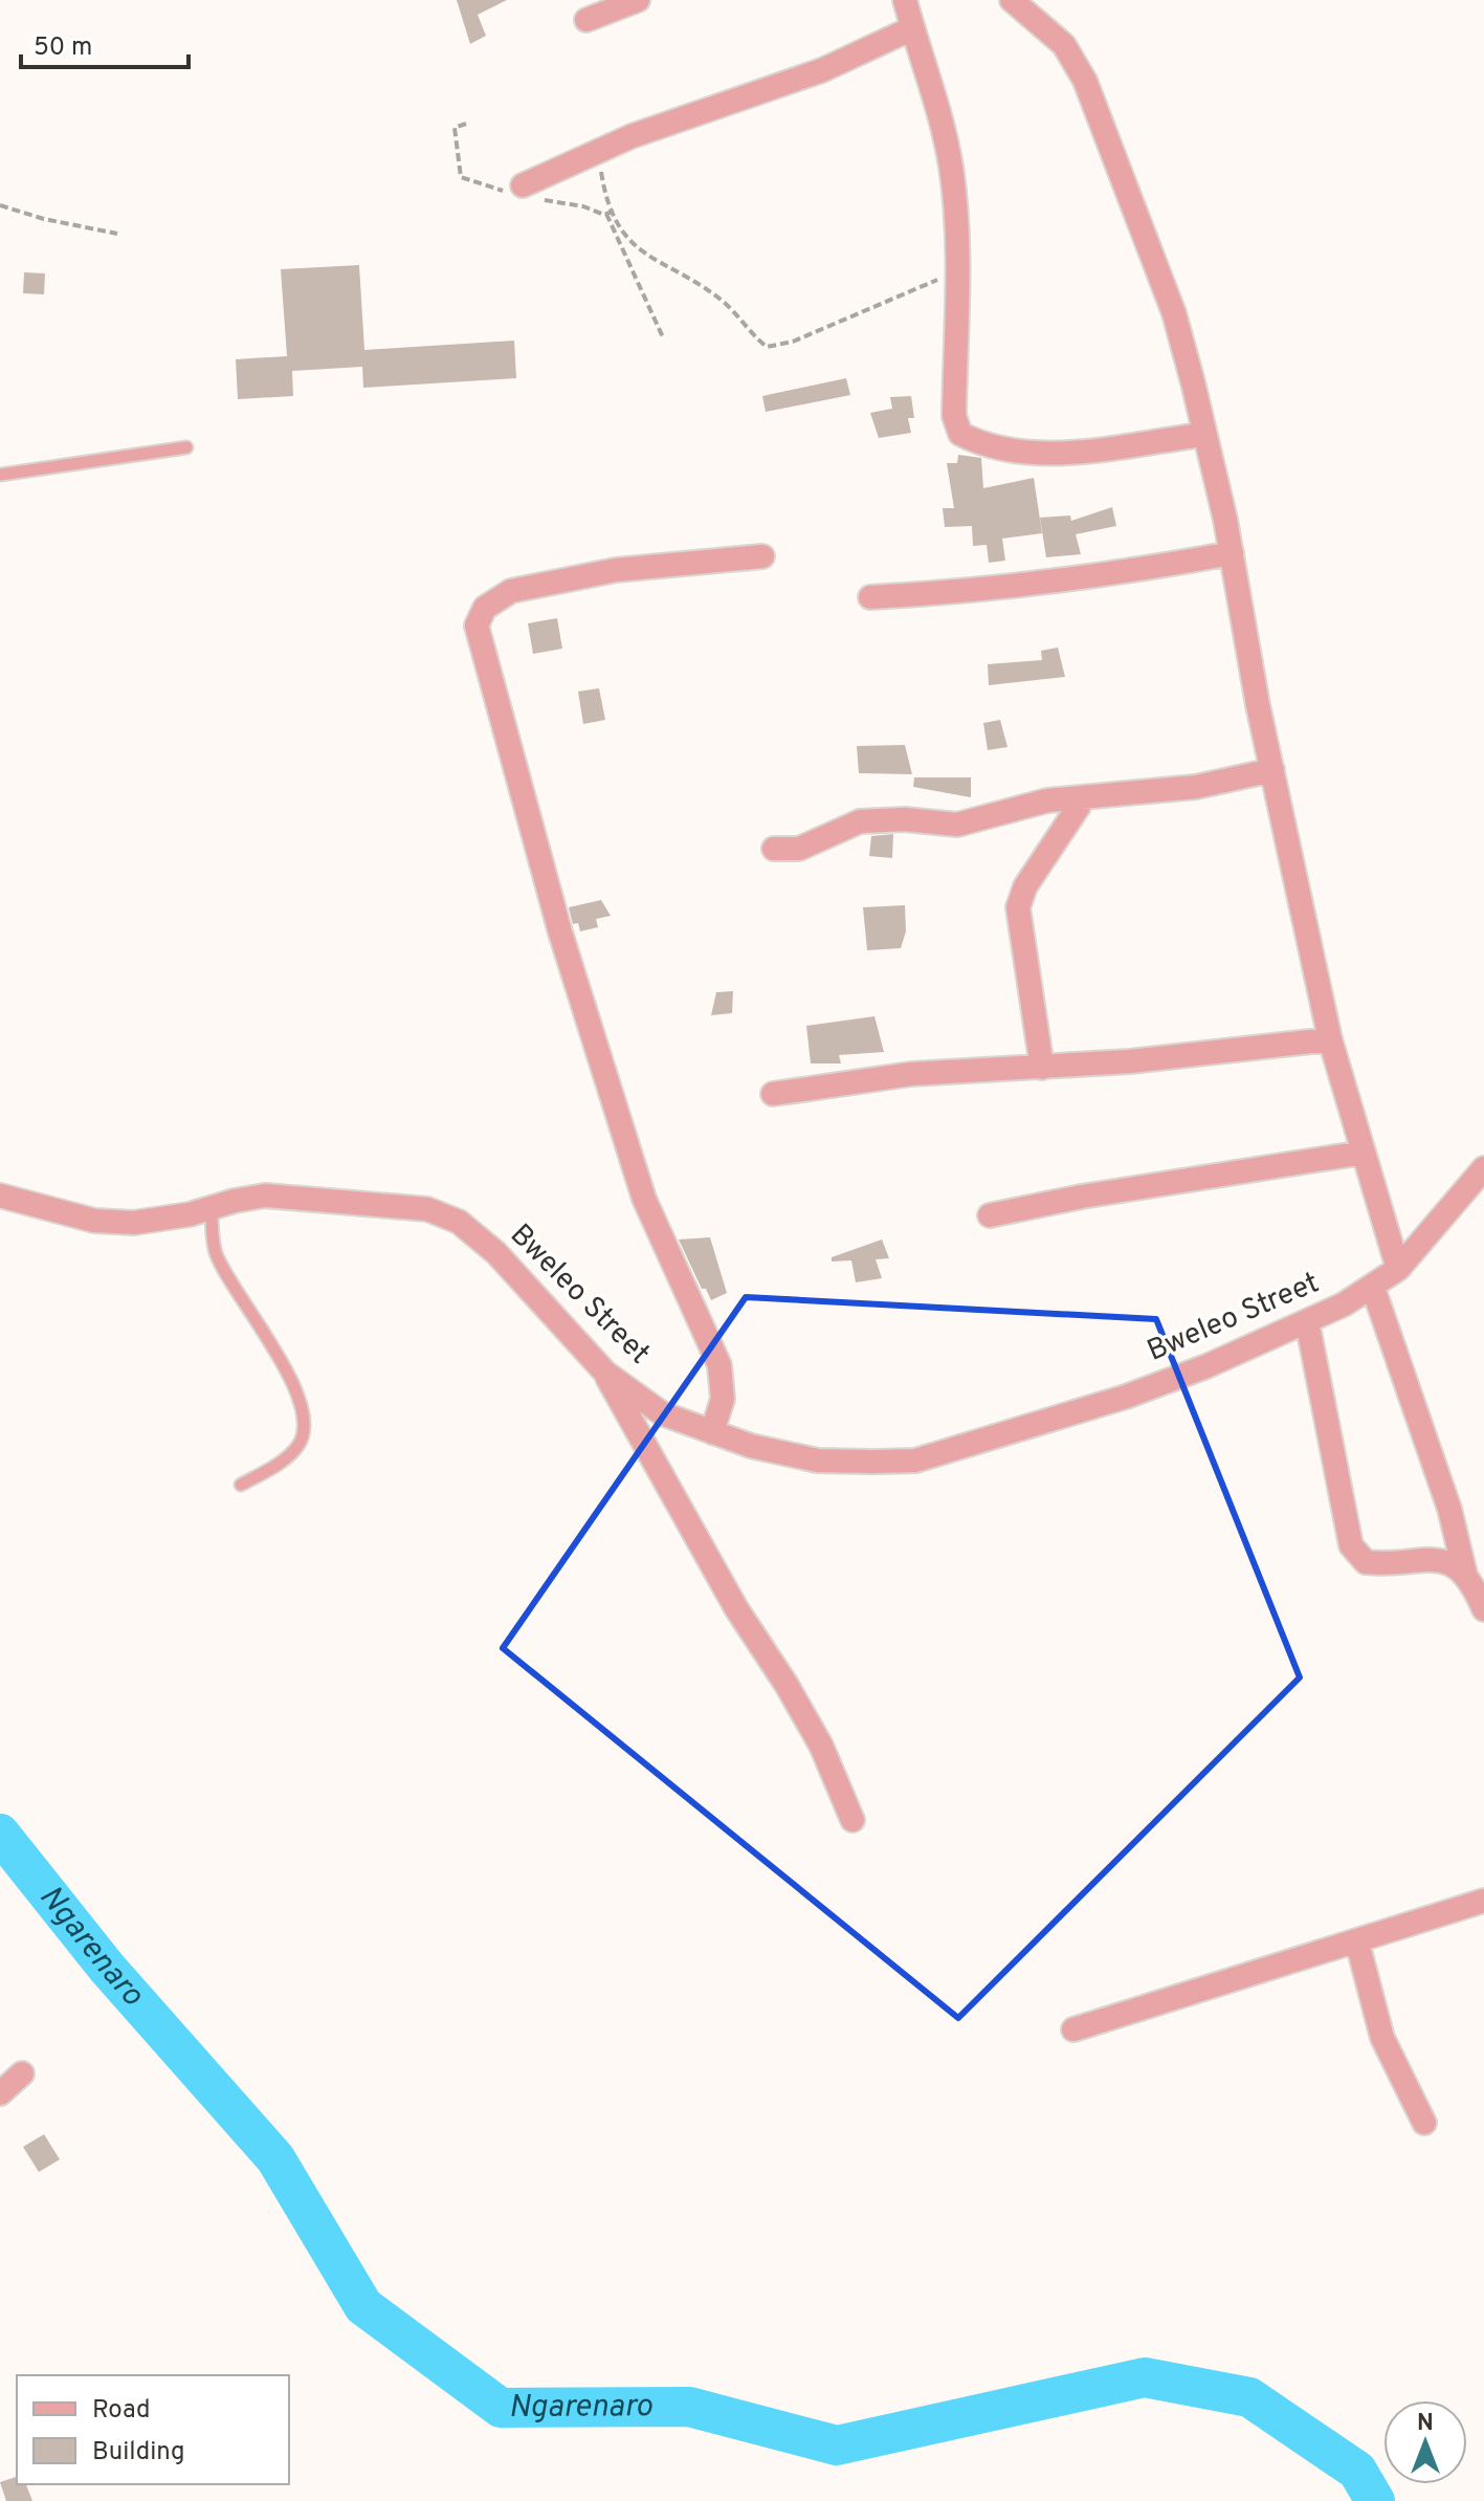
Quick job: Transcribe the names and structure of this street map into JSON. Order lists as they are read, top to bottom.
{
  "streets": {
    "street": ["Bweleo Street"]
  },
  "water": ["Ngarenaro"],
  "legend": ["Road", "Building"],
  "scale_bar": "50 m",
  "north": "top"
}
